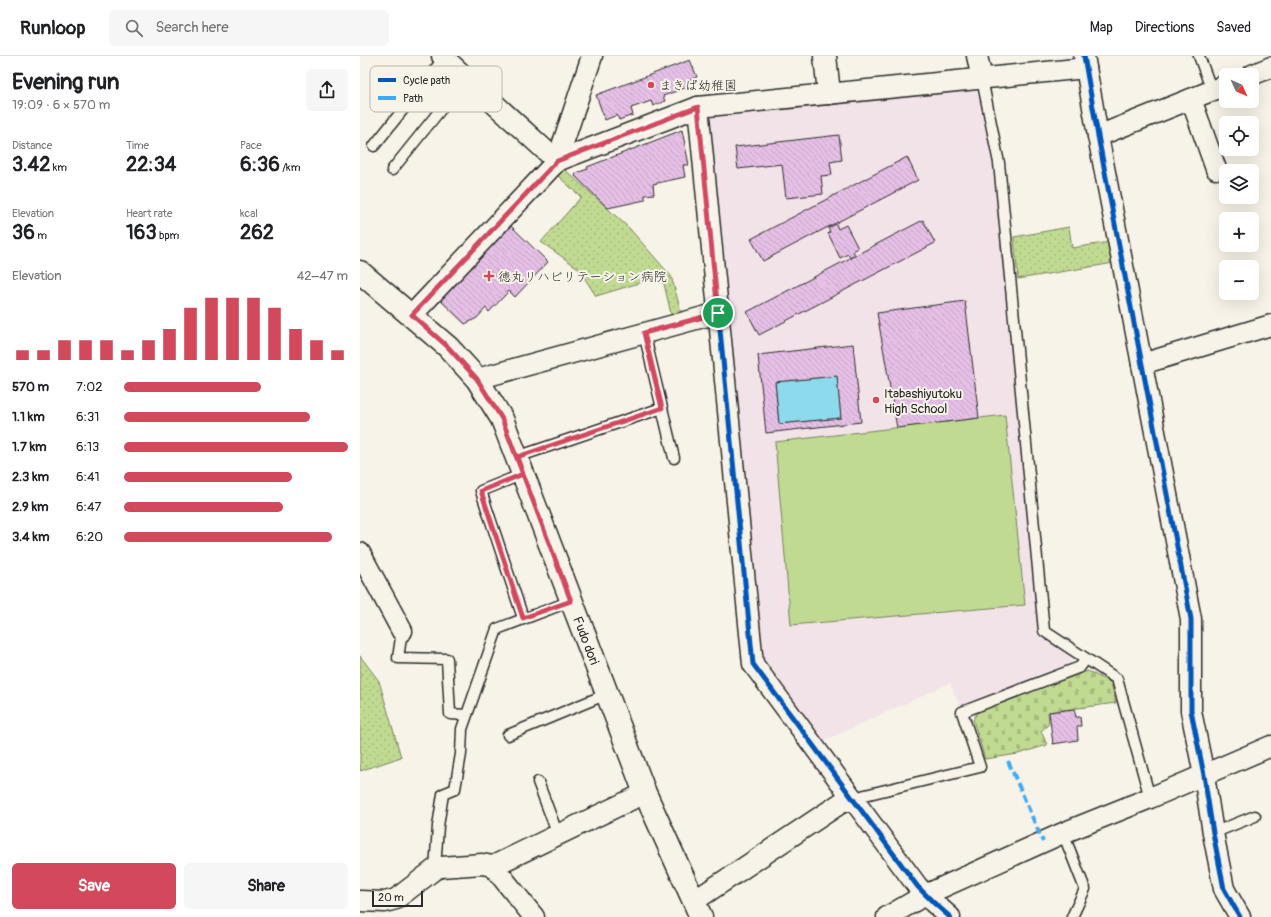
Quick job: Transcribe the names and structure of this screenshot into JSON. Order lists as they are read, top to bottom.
{
  "streets": {
    "street": ["Fudo dori"]
  },
  "places": {
    "other": ["まきば幼稚園", "Itabashiyutoku High School"],
    "health": ["徳丸リハビリテーション病院"]
  },
  "legend": ["Cycle path", "Path"],
  "scale_bar": "20 m",
  "north": "bottom right",
  "page": {
    "header": "Runloop",
    "search": "Search here",
    "nav": ["Map", "Directions", "Saved"],
    "heading": ["Evening run", "19:09 · 6 × 570 m"],
    "map_buttons": ["+", "−"],
    "stats": [
      ["Distance", "3.42 km"],
      ["Time", "22:34"],
      ["Pace", "6:36 /km"],
      ["Elevation", "36 m"],
      ["Heart rate", "163 bpm"],
      ["kcal", "262"]
    ],
    "chart": ["Elevation", "42–47 m"],
    "list": [
      {
        "name": "570 m",
        "note": "7:02"
      },
      {
        "name": "1.1 km",
        "note": "6:31"
      },
      {
        "name": "1.7 km",
        "note": "6:13"
      },
      {
        "name": "2.3 km",
        "note": "6:41"
      },
      {
        "name": "2.9 km",
        "note": "6:47"
      },
      {
        "name": "3.4 km",
        "note": "6:20"
      }
    ],
    "buttons": ["Save", "Share"],
    "scale": "20 m"
  }
}
